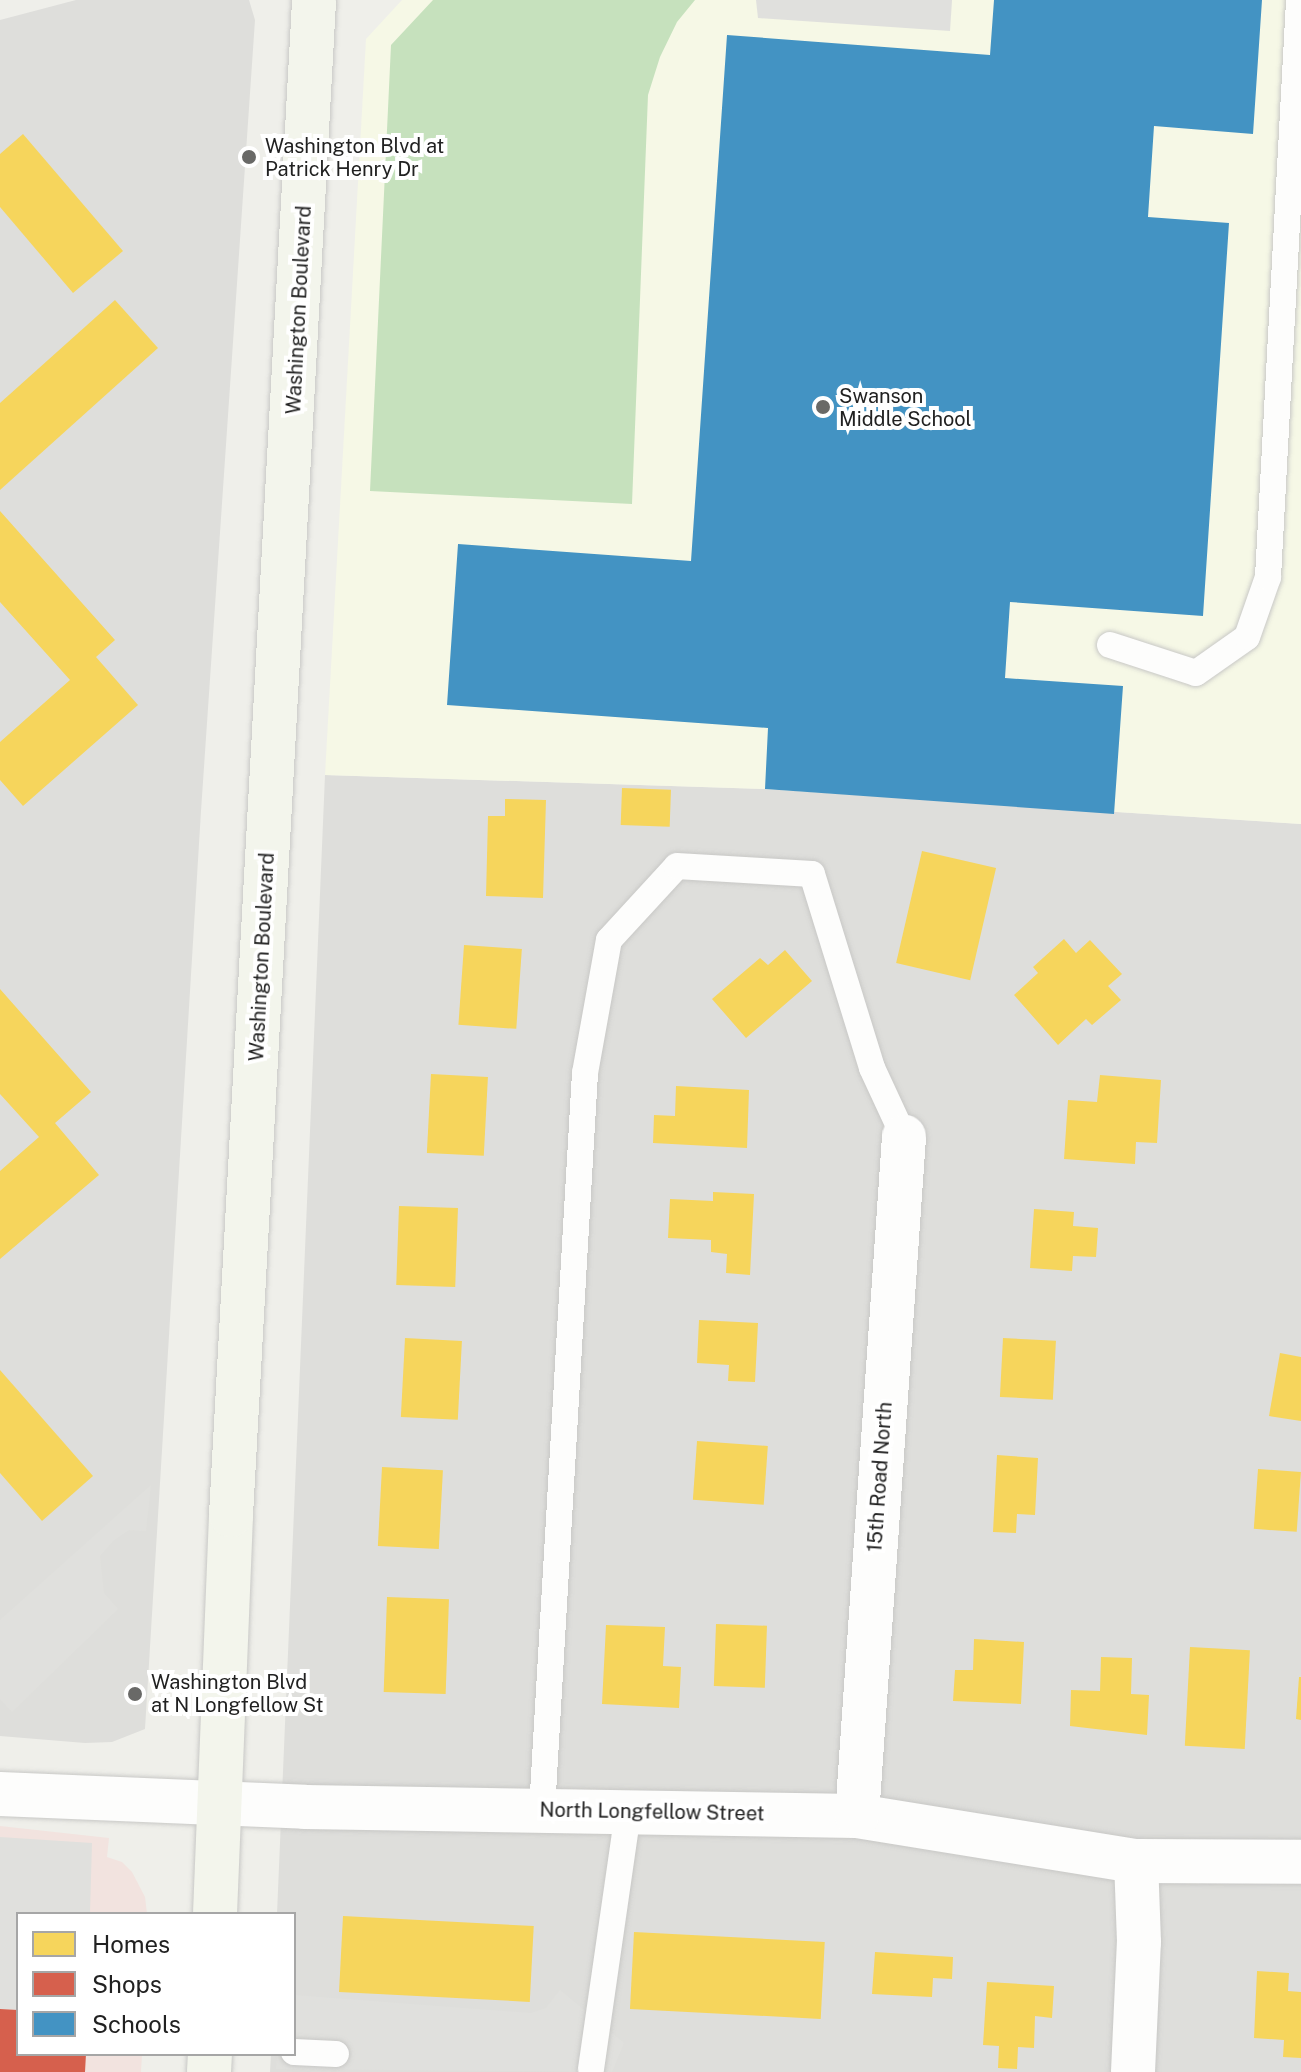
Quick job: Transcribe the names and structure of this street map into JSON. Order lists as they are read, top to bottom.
{
  "streets": {
    "main road": ["Washington Boulevard"],
    "street": ["15th Road North", "North Longfellow Street"]
  },
  "crossings": [
    ["Washington Boulevard", "North Longfellow Street"],
    ["15th Road North", "North Longfellow Street"]
  ],
  "places": ["Washington Blvd at Patrick Henry Dr", "Swanson Middle School", "Washington Blvd at N Longfellow St"],
  "legend": ["Homes", "Shops", "Schools"]
}
